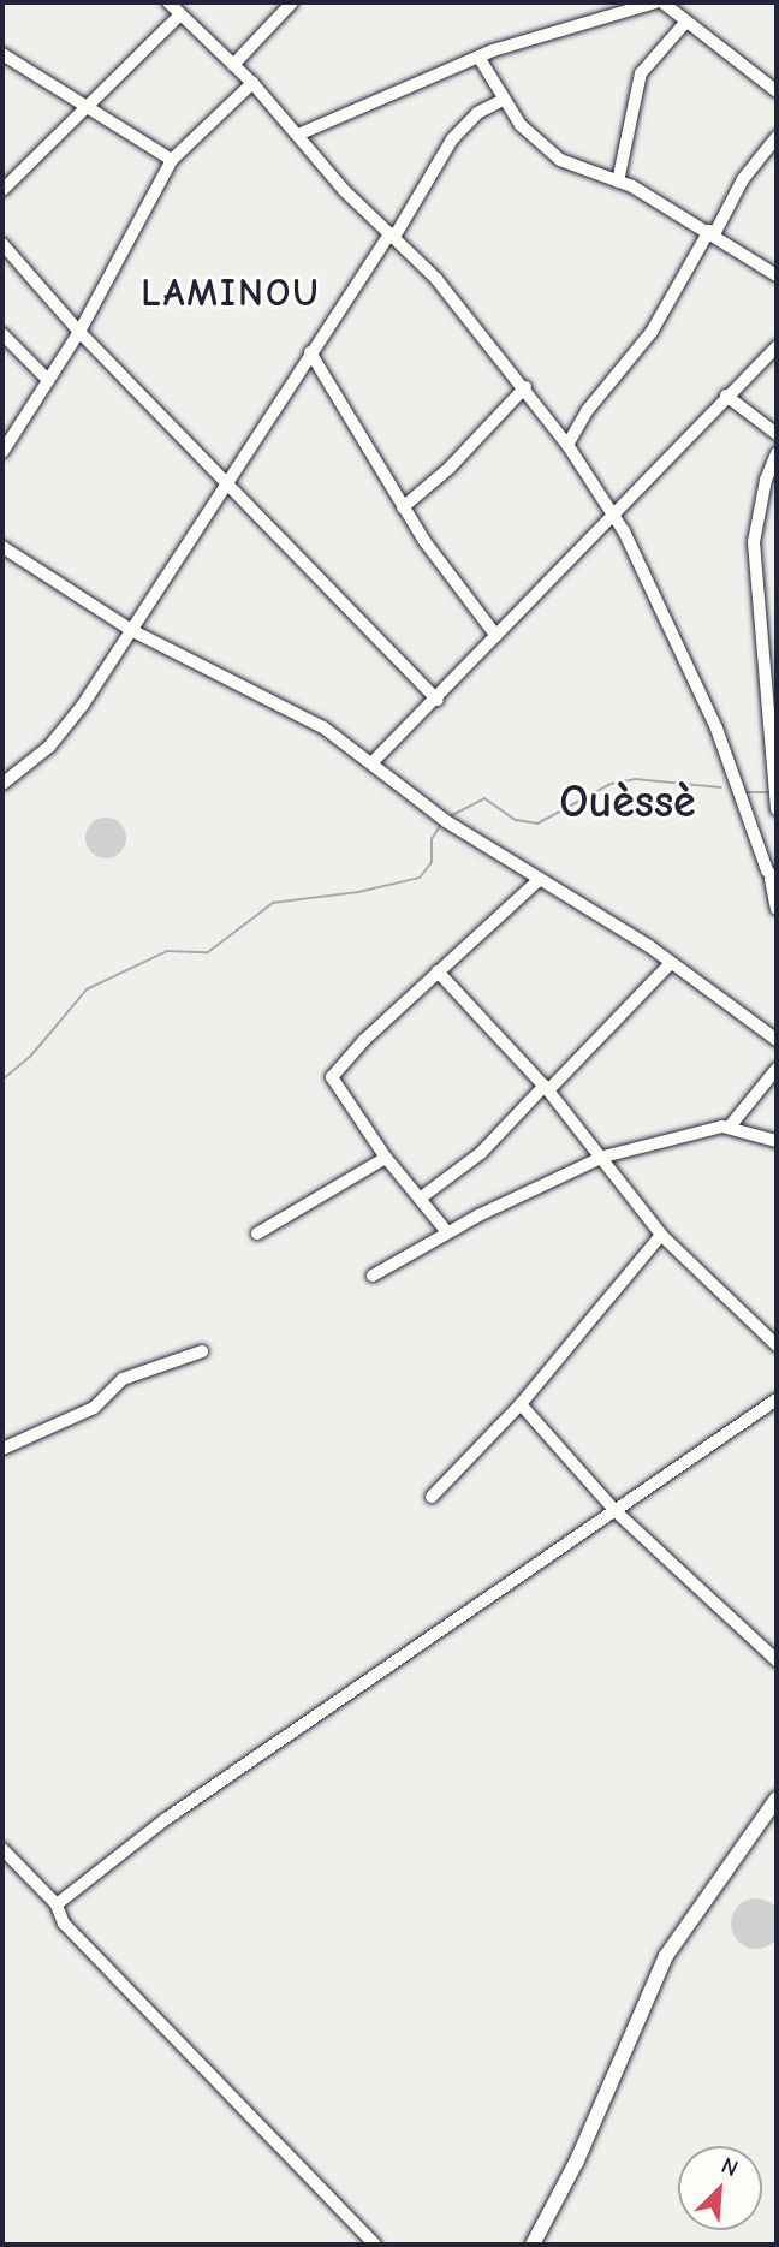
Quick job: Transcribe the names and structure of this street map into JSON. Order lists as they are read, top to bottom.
{
  "districts": ["LAMINOU", "Ouèssè"],
  "north": "top right"
}
